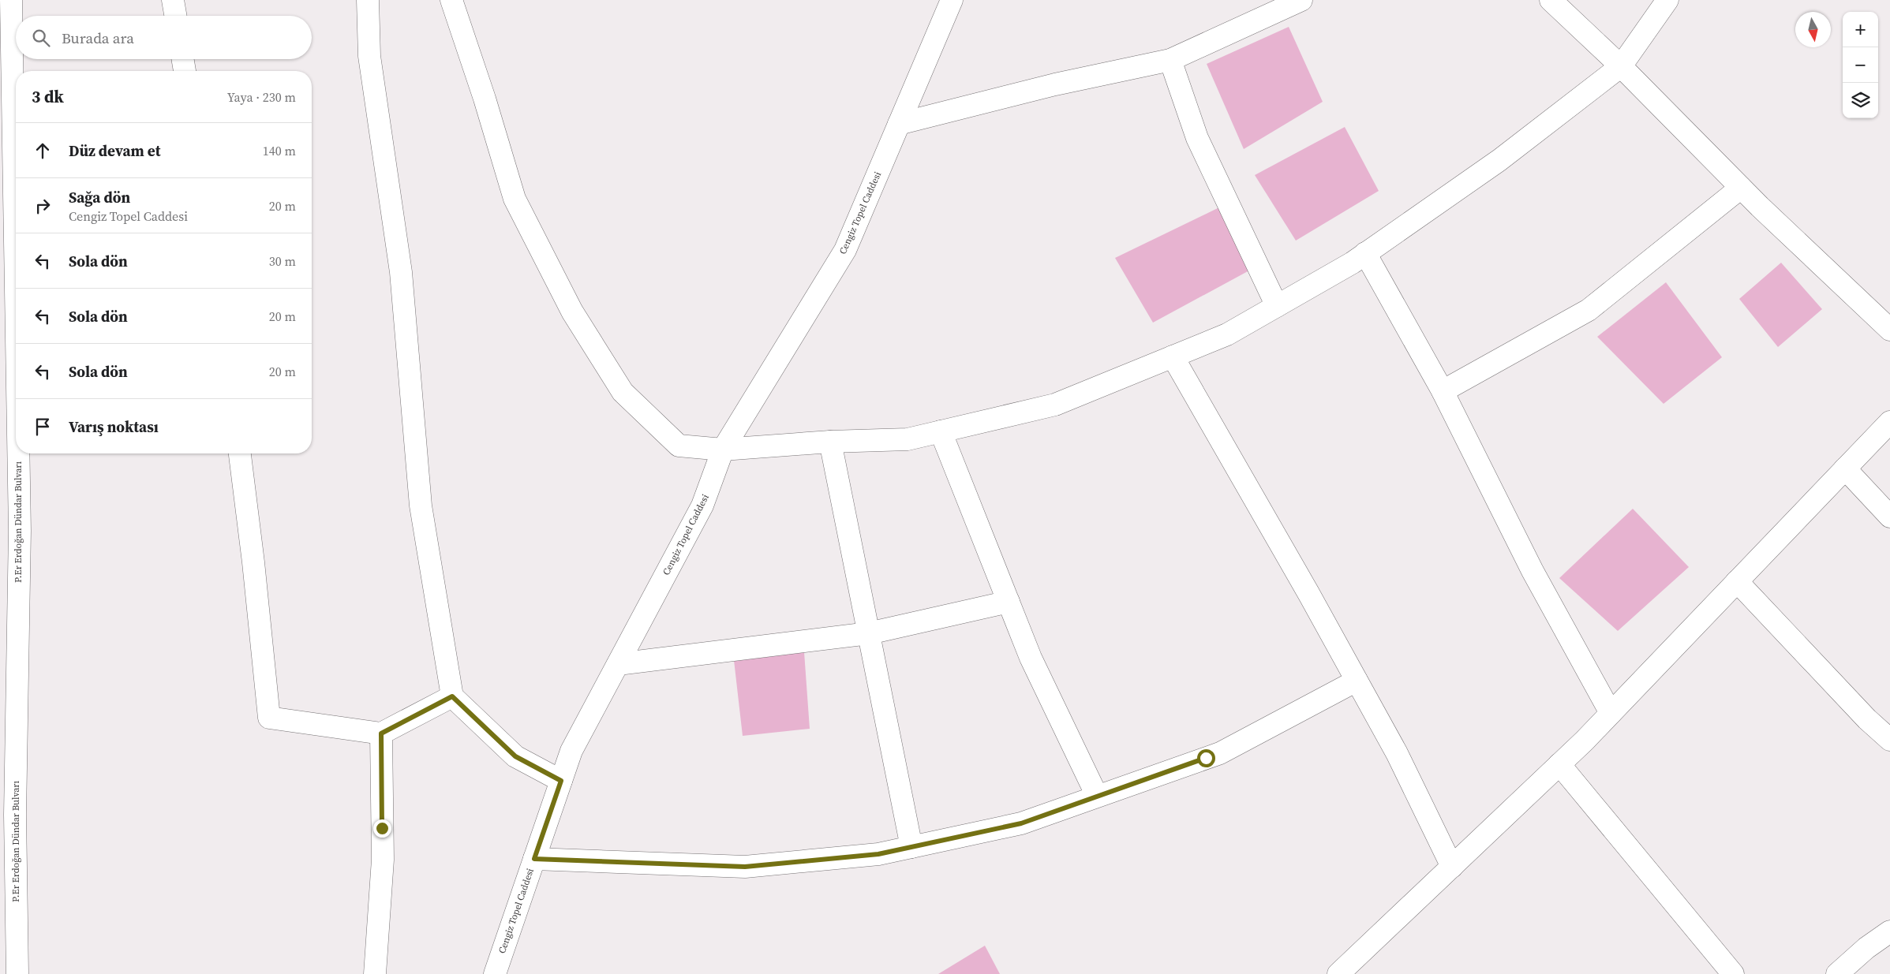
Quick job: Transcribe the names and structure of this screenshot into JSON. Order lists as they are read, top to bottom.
{
  "streets": {
    "street": ["Cengiz Topel Caddesi", "P.Er Erdoğan Dündar Bulvarı"]
  },
  "north": "bottom",
  "page": {
    "map_buttons": ["+", "−"],
    "search": "Burada ara",
    "heading": ["3 dk", "Yaya · 230 m"],
    "list": [
      ["Düz devam et", "140 m"],
      ["Sağa dön", "Cengiz Topel Caddesi", "20 m"],
      ["Sola dön", "30 m"],
      ["Sola dön", "20 m"],
      ["Sola dön", "20 m"],
      "Varış noktası"
    ]
  }
}
